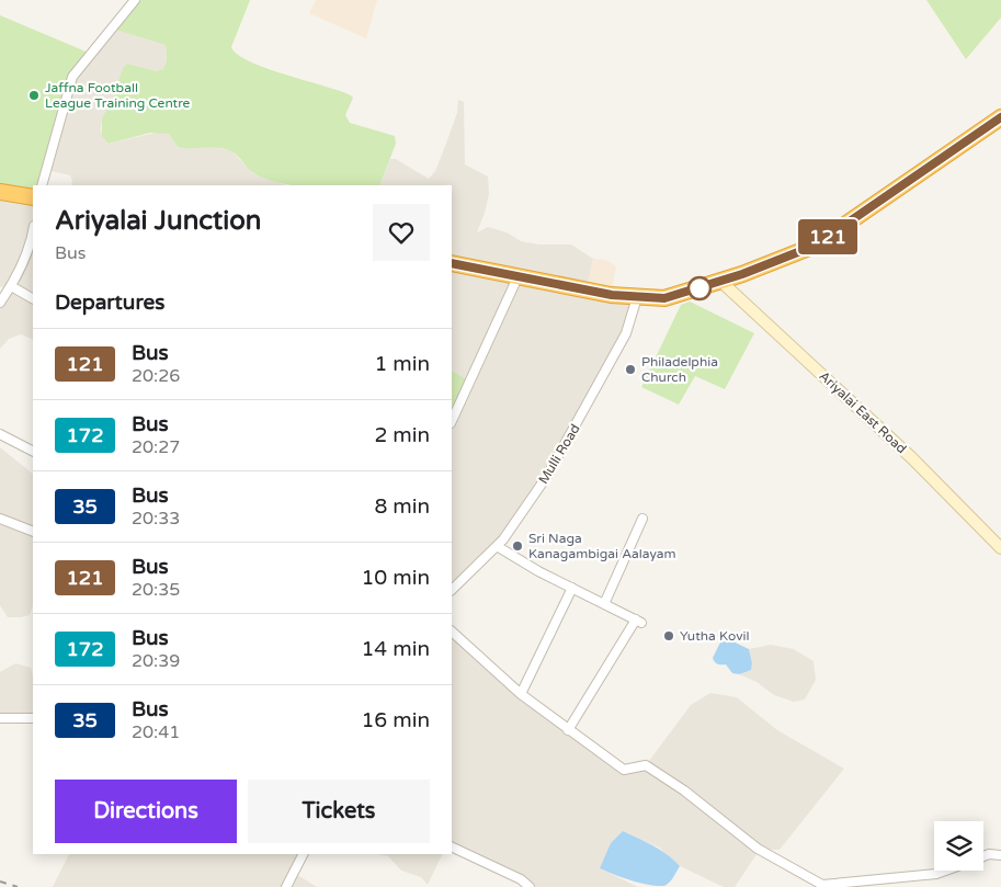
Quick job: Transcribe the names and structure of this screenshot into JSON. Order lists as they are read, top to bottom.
{
  "streets": {
    "street": ["Ariyalai East Road", "Mulli Road"]
  },
  "places": [
    "Jaffna Football League Training Centre",
    "Philadelphia Church",
    "Sri Naga Kanagambigai Aalayam",
    "Yutha Kovil"
  ],
  "lines": ["bus line 121"],
  "page": {
    "on_map": "121",
    "heading": [
      ["Ariyalai Junction", "Bus"],
      "Departures"
    ],
    "list": [
      {
        "mark": "121",
        "name": "Bus",
        "note": "20:26",
        "value": "1 min"
      },
      {
        "mark": "172",
        "name": "Bus",
        "note": "20:27",
        "value": "2 min"
      },
      {
        "mark": "35",
        "name": "Bus",
        "note": "20:33",
        "value": "8 min"
      },
      {
        "mark": "121",
        "name": "Bus",
        "note": "20:35",
        "value": "10 min"
      },
      {
        "mark": "172",
        "name": "Bus",
        "note": "20:39",
        "value": "14 min"
      },
      {
        "mark": "35",
        "name": "Bus",
        "note": "20:41",
        "value": "16 min"
      }
    ],
    "buttons": ["Directions", "Tickets"]
  }
}
